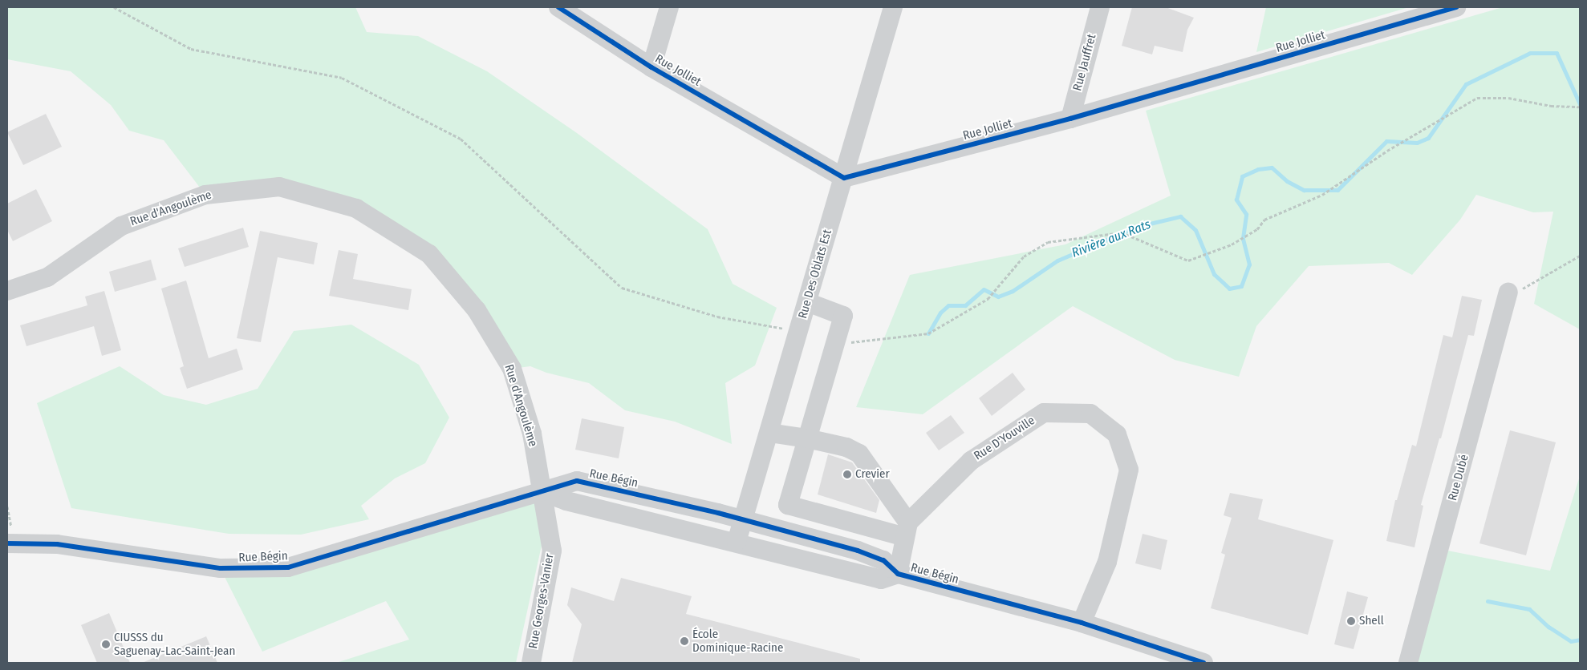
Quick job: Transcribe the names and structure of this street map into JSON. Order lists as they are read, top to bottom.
{
  "streets": {
    "street": [
      "Rue Jolliet",
      "Rue Jauffret",
      "Rue d'Angoulème",
      "Rue Des Oblats Est",
      "Rue D'Youville",
      "Rue Dubé",
      "Rue Bégin",
      "Rue Georges-Vanier"
    ]
  },
  "crossings": [
    ["Rue Jolliet", "Rue Jauffret"],
    ["Rue Jolliet", "Rue Des Oblats Est"],
    ["Rue d'Angoulème", "Rue Bégin"],
    ["Rue d'Angoulème", "Rue Georges-Vanier"],
    ["Rue Des Oblats Est", "Rue Bégin"],
    ["Rue D'Youville", "Rue Bégin"],
    ["Rue Bégin", "Rue Georges-Vanier"]
  ],
  "water": ["Rivière aux Rats"],
  "places": [
    "Crevier",
    "Shell",
    "École Dominique-Racine",
    "CIUSSS du Saguenay-Lac-Saint-Jean"
  ]
}
